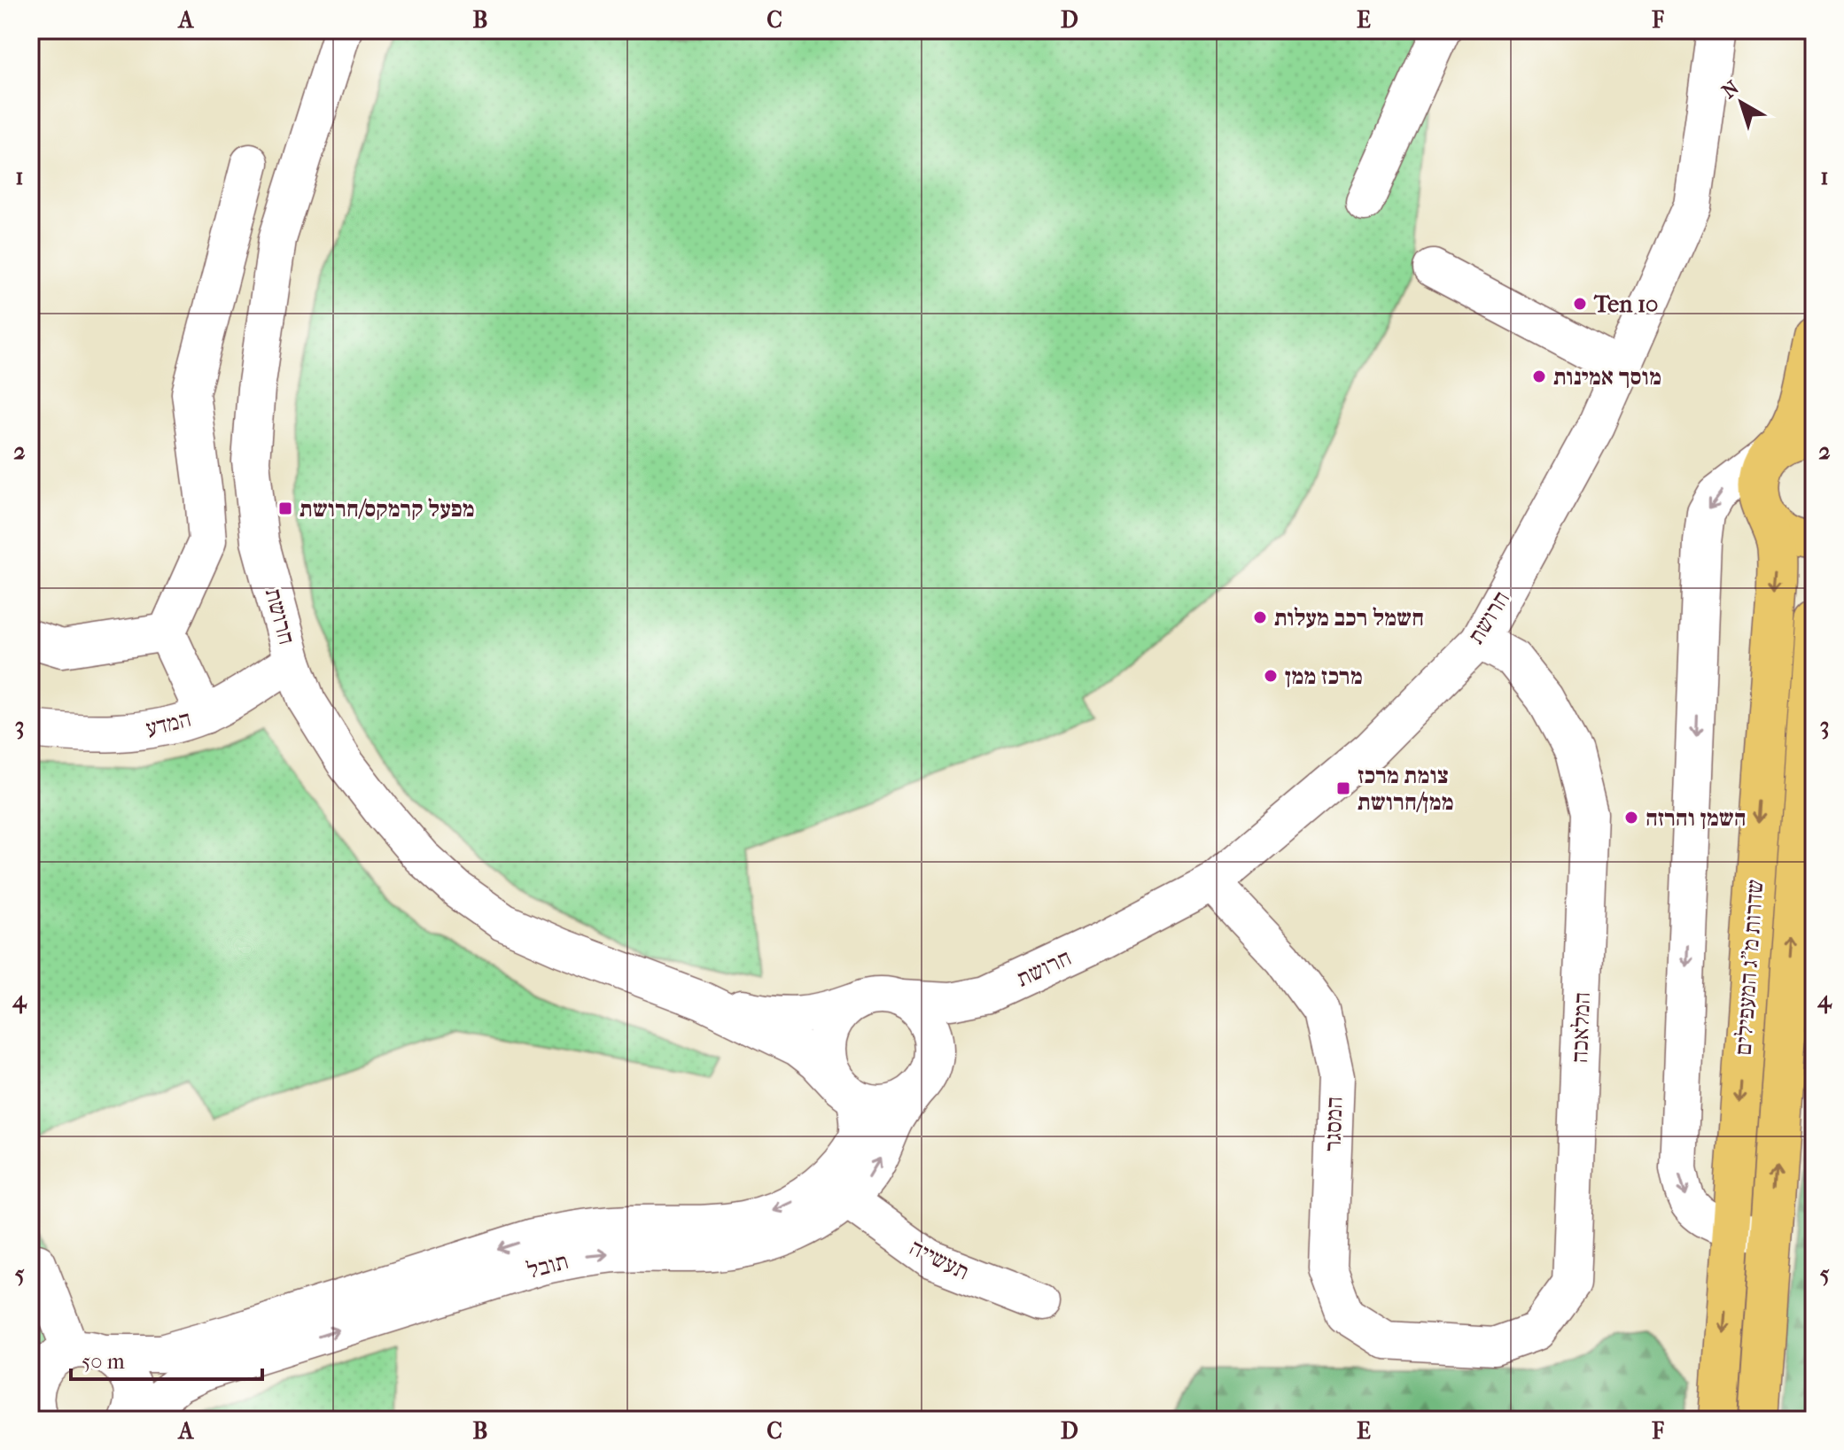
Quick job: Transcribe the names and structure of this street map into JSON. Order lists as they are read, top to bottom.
{
  "streets": {
    "main road": ["שדרות מ\"ג המעפילים"],
    "street": [
      "חרושת",
      "המדע",
      "המלאכה",
      "המסגר",
      "תעשייה",
      "תובל"
    ]
  },
  "crossings": [
    ["חרושת", "המדע"],
    ["חרושת", "המלאכה"],
    ["חרושת", "המסגר"],
    ["חרושת", "תובל"],
    ["המלאכה", "המסגר"],
    ["תעשייה", "תובל"]
  ],
  "places": {
    "other": [
      "Ten 10",
      "מוסך אמינות",
      "חשמל רכב מעלות",
      "מרכז ממן",
      "השמן והרזה"
    ],
    "transit": ["מפעל קרמקס/חרושת", "צומת מרכז ממן/חרושת"]
  },
  "scale_bar": "50 m",
  "north": "top left",
  "grid": {
    "columns": [
      "A",
      "B",
      "C",
      "D",
      "E",
      "F"
    ],
    "rows": [
      "1",
      "2",
      "3",
      "4",
      "5"
    ]
  }
}
